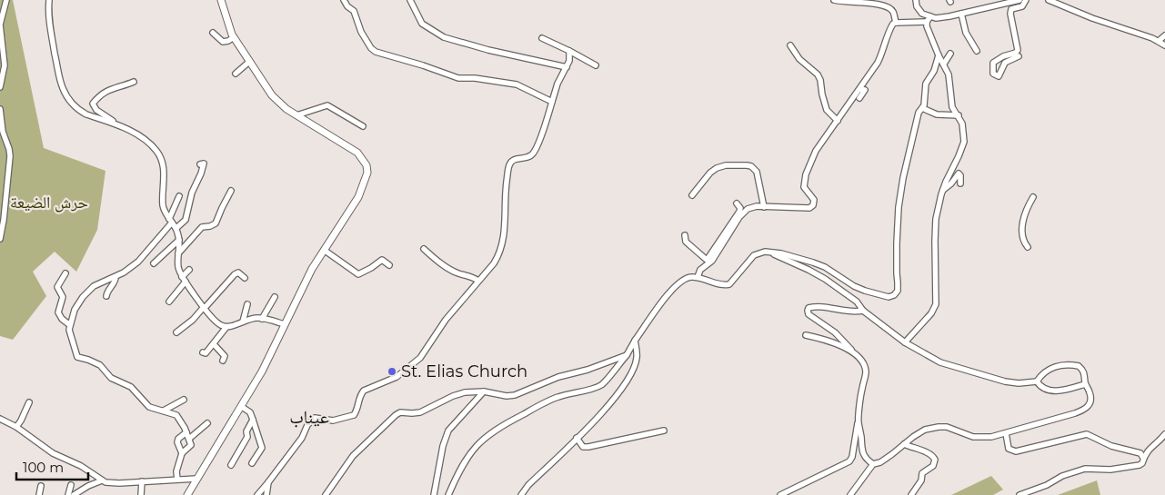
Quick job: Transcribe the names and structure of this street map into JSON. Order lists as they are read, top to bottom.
{
  "districts": ["عيناب"],
  "parks": ["حرش الضيعة"],
  "places": ["St. Elias Church"],
  "scale_bar": "100 m"
}
